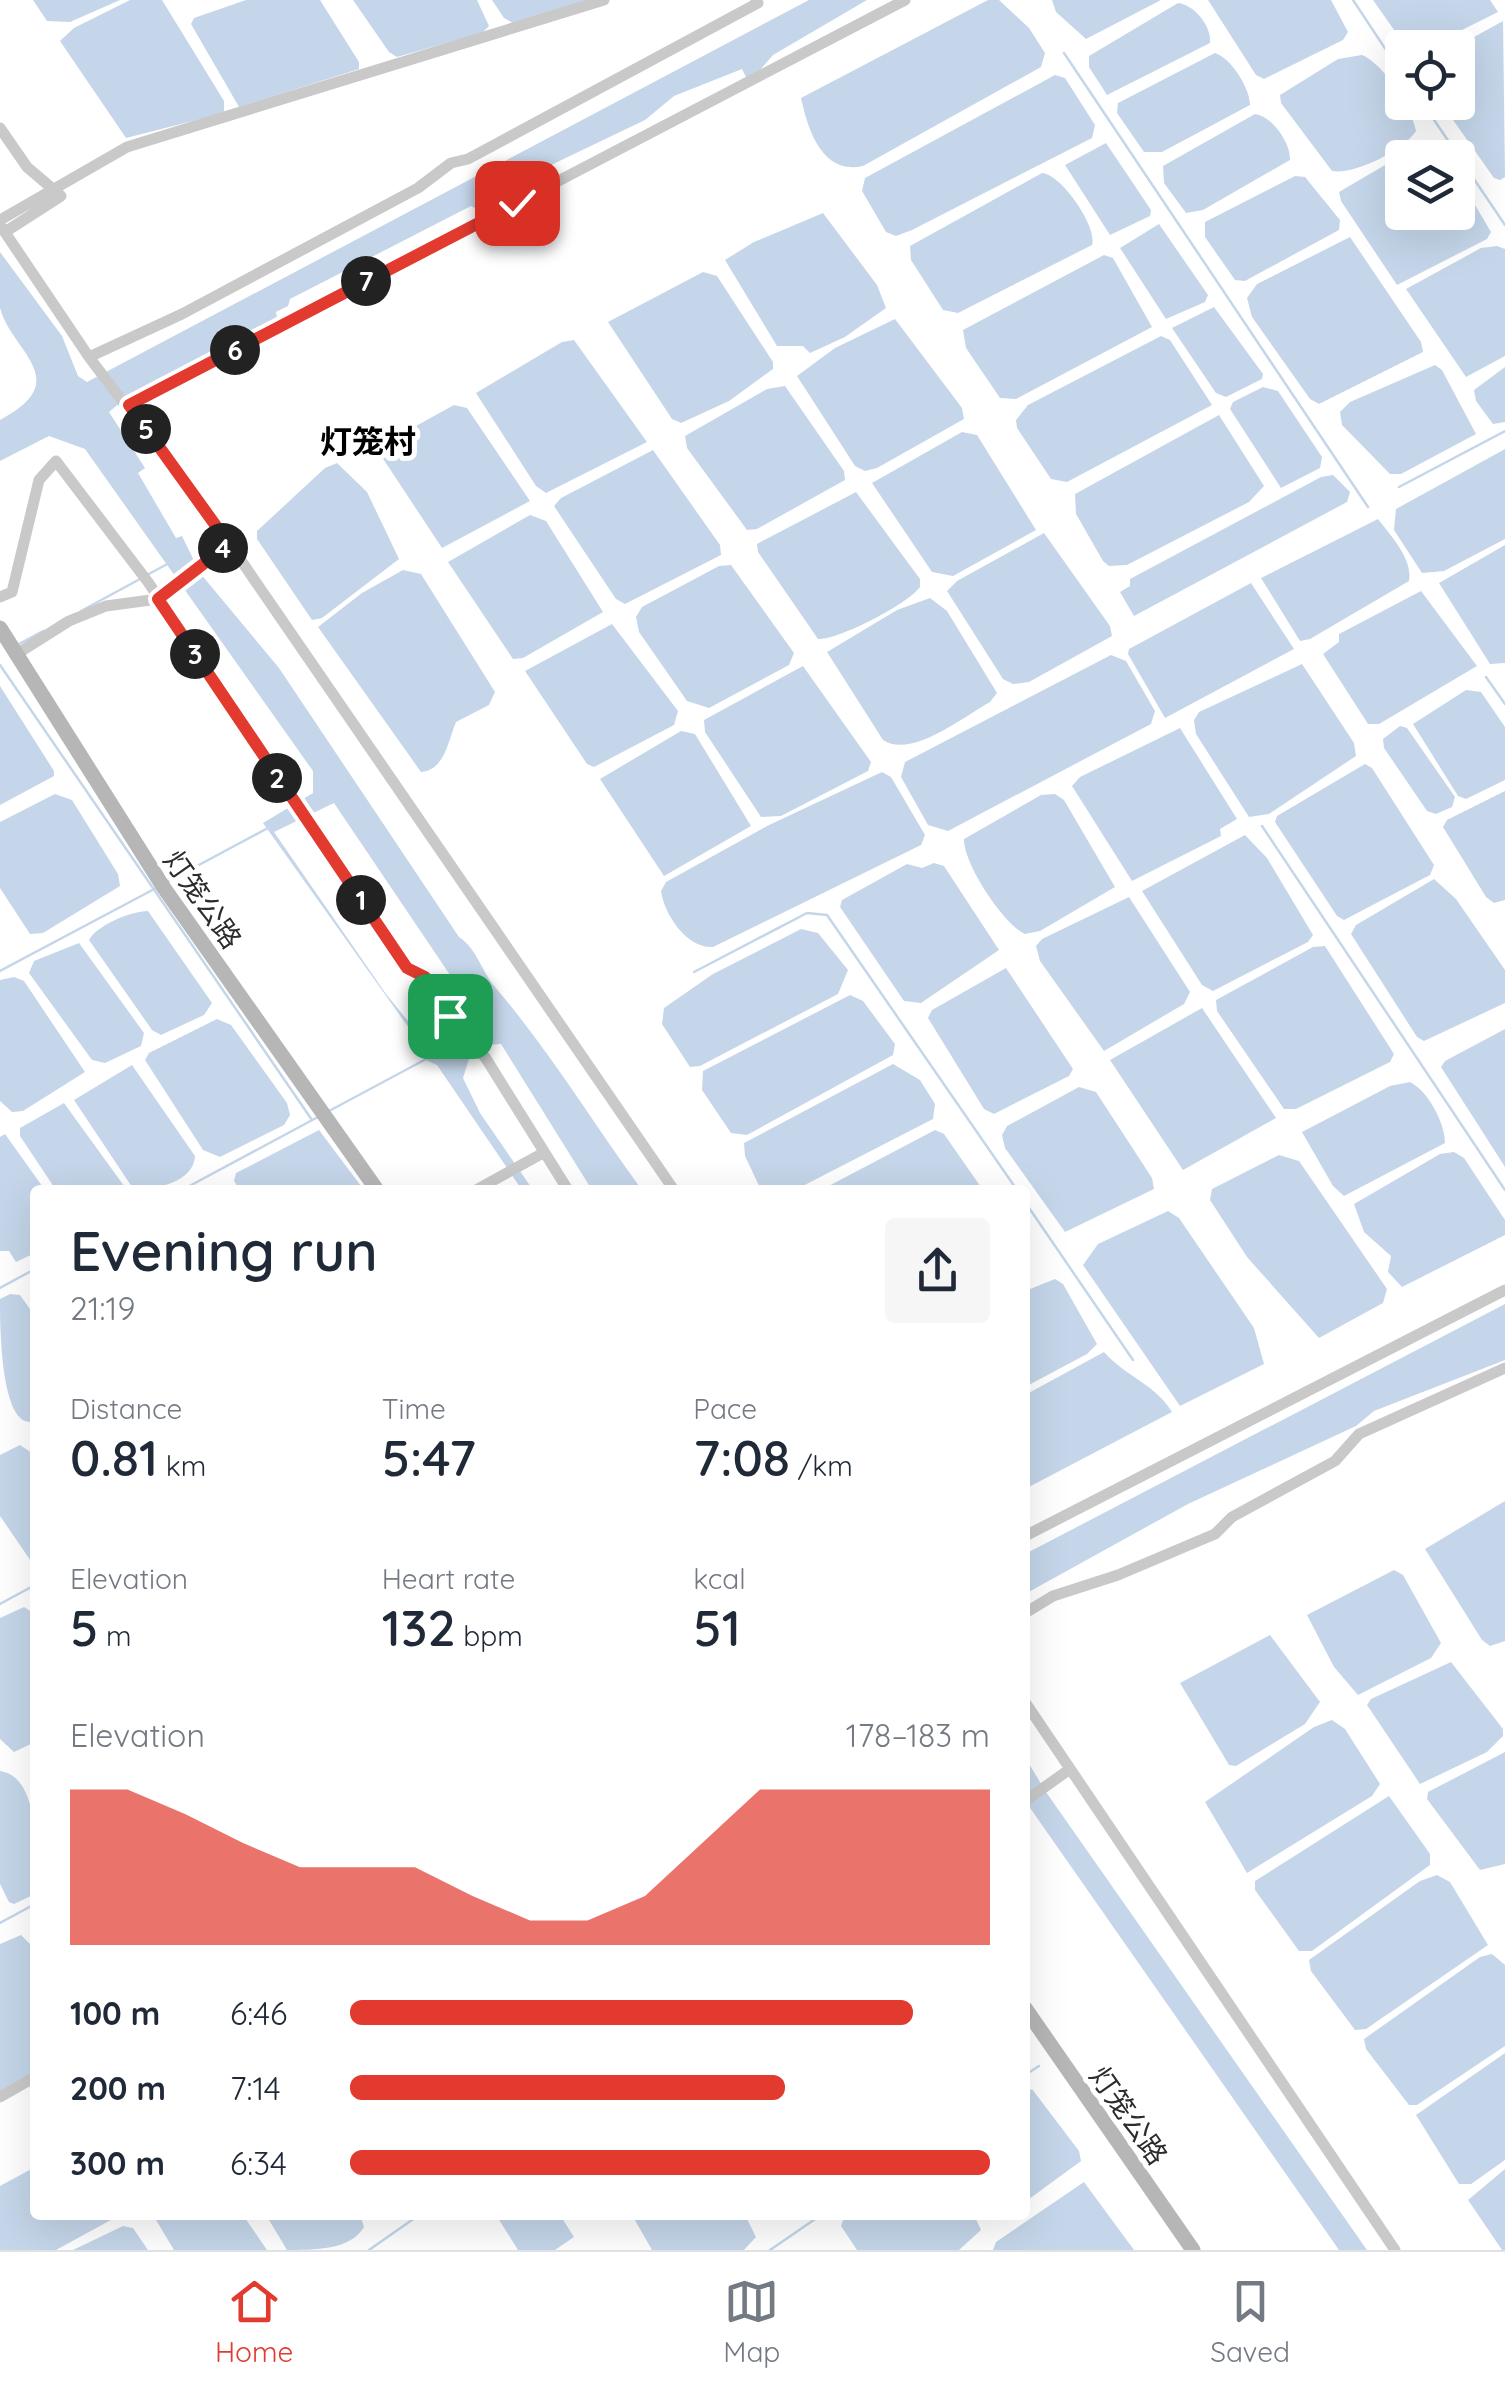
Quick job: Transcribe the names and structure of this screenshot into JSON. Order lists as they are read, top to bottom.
{
  "streets": {
    "street": ["灯笼公路"]
  },
  "districts": ["灯笼村"],
  "page": {
    "pins": [
      "7",
      "6",
      "5",
      "4",
      "3",
      "2",
      "1"
    ],
    "heading": ["Evening run", "21:19"],
    "stats": [
      ["Distance", "0.81 km"],
      ["Time", "5:47"],
      ["Pace", "7:08 /km"],
      ["Elevation", "5 m"],
      ["Heart rate", "132 bpm"],
      ["kcal", "51"]
    ],
    "chart": ["Elevation", "178–183 m"],
    "list": [
      {
        "name": "100 m",
        "note": "6:46"
      },
      {
        "name": "200 m",
        "note": "7:14"
      },
      {
        "name": "300 m",
        "note": "6:34"
      }
    ],
    "tabs": ["Home", "Map", "Saved"]
  }
}
